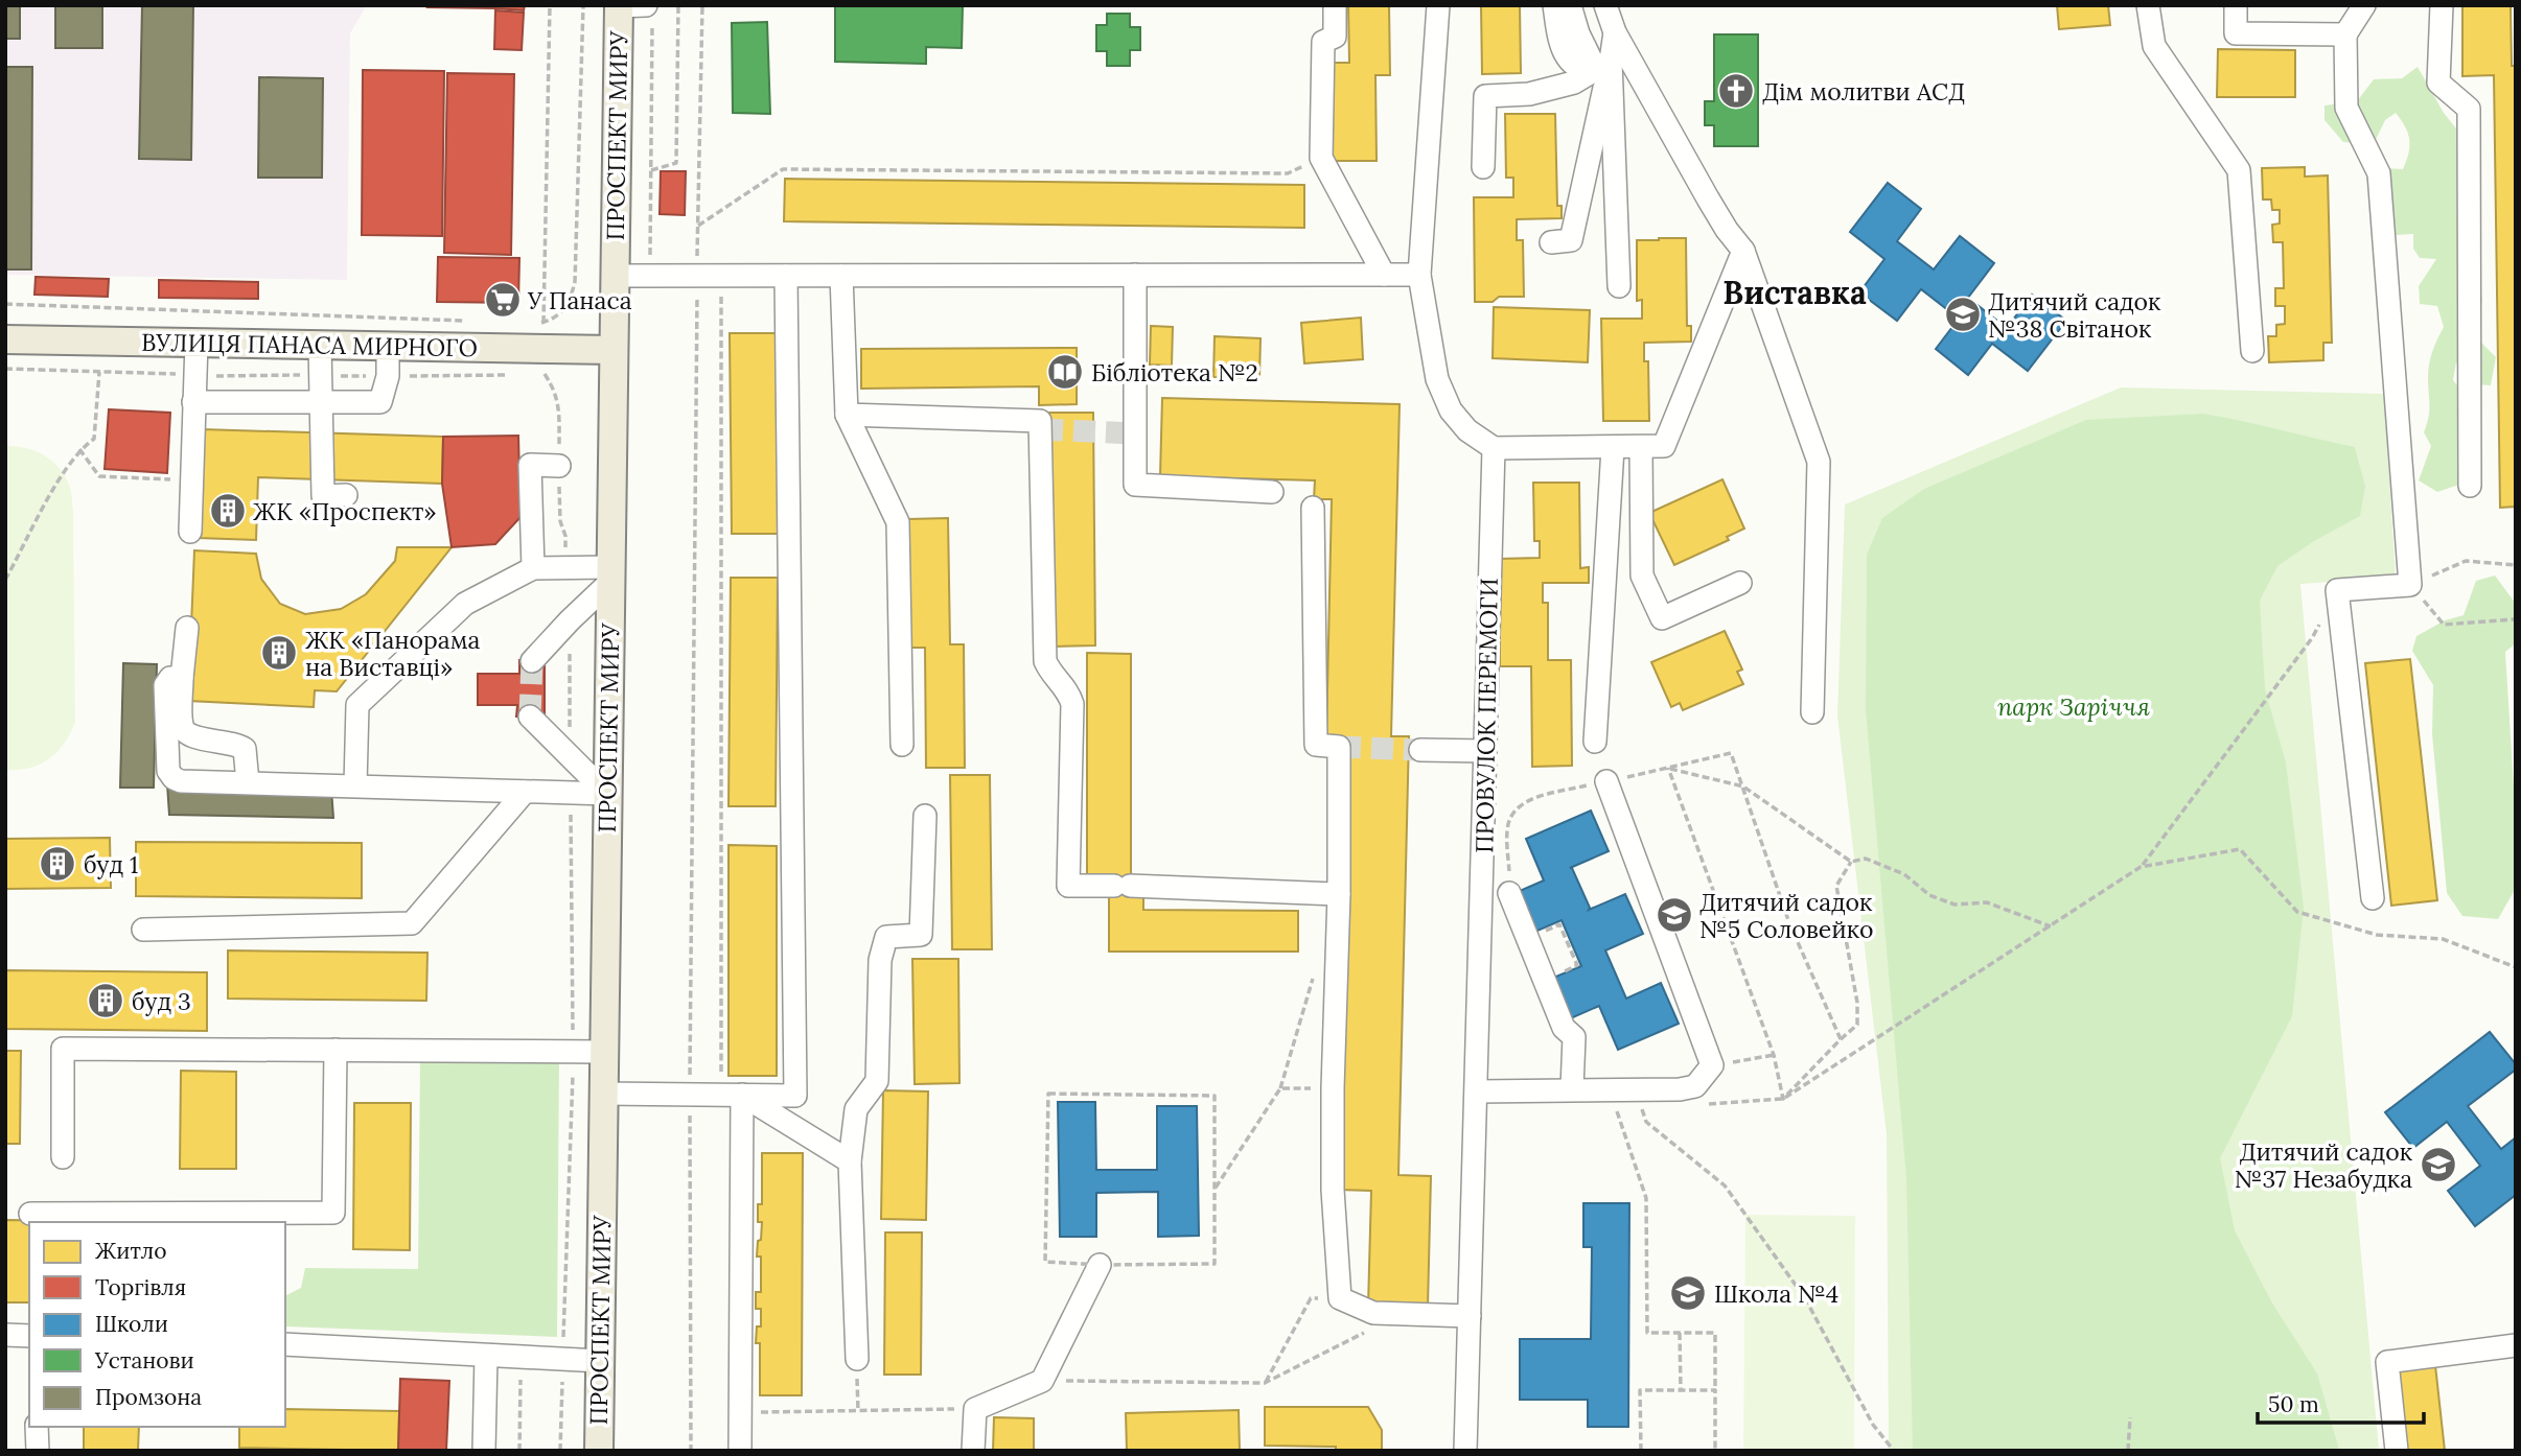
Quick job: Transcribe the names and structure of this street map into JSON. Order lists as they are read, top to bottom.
{
  "streets": {
    "main road": ["ПРОСПЕКТ МИРУ", "ВУЛИЦЯ ПАНАСА МИРНОГО"],
    "street": ["ПРОВУЛОК ПЕРЕМОГИ"]
  },
  "crossings": [
    ["ПРОСПЕКТ МИРУ", "ВУЛИЦЯ ПАНАСА МИРНОГО"]
  ],
  "districts": ["Виставка"],
  "parks": ["парк Заріччя"],
  "places": {
    "church": ["Дім молитви АСД"],
    "supermarket": ["У Панаса"],
    "school or university": [
      "Дитячий садок №38 Світанок",
      "Дитячий садок №5 Соловейко",
      "Дитячий садок №37 Незабудка",
      "Школа №4"
    ],
    "library": ["Бібліотека №2"],
    "building": [
      "ЖК «Проспект»",
      "ЖК «Панорама на Виставці»",
      "буд 1",
      "буд 3"
    ]
  },
  "legend": [
    "Житло",
    "Торгівля",
    "Школи",
    "Установи",
    "Промзона"
  ],
  "scale_bar": "50 m"
}
